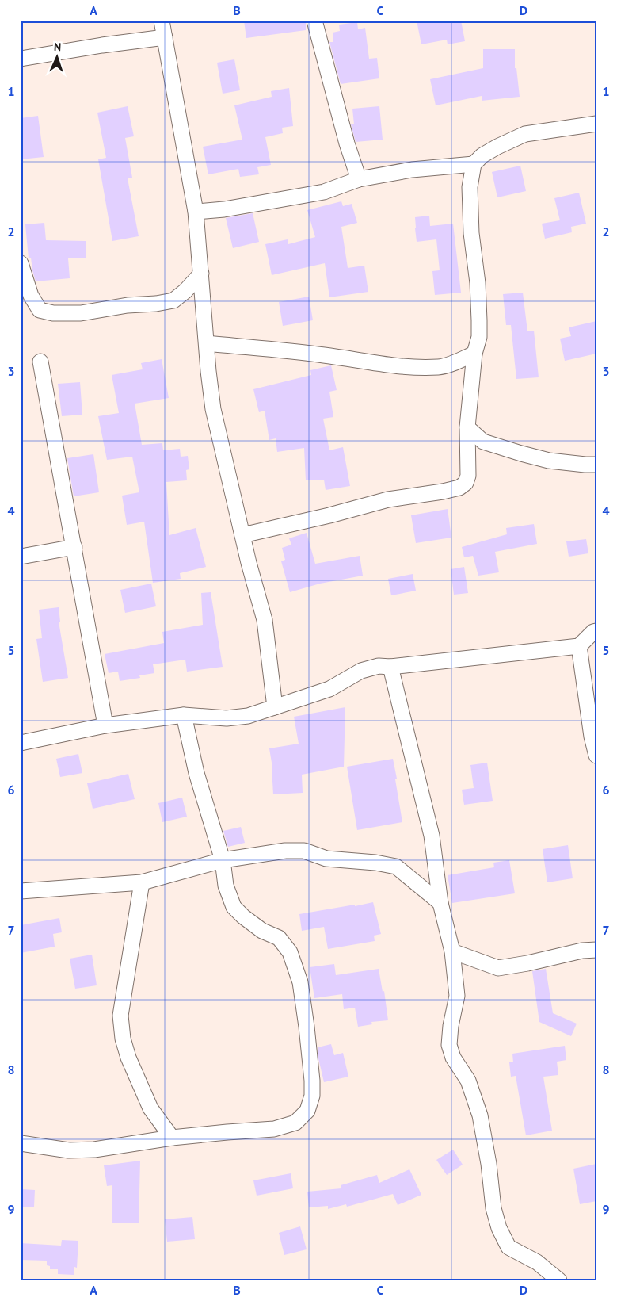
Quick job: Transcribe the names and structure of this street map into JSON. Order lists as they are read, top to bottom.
{
  "north": "top",
  "grid": {
    "columns": [
      "A",
      "B",
      "C",
      "D"
    ],
    "rows": [
      "1",
      "2",
      "3",
      "4",
      "5",
      "6",
      "7",
      "8",
      "9"
    ]
  }
}
